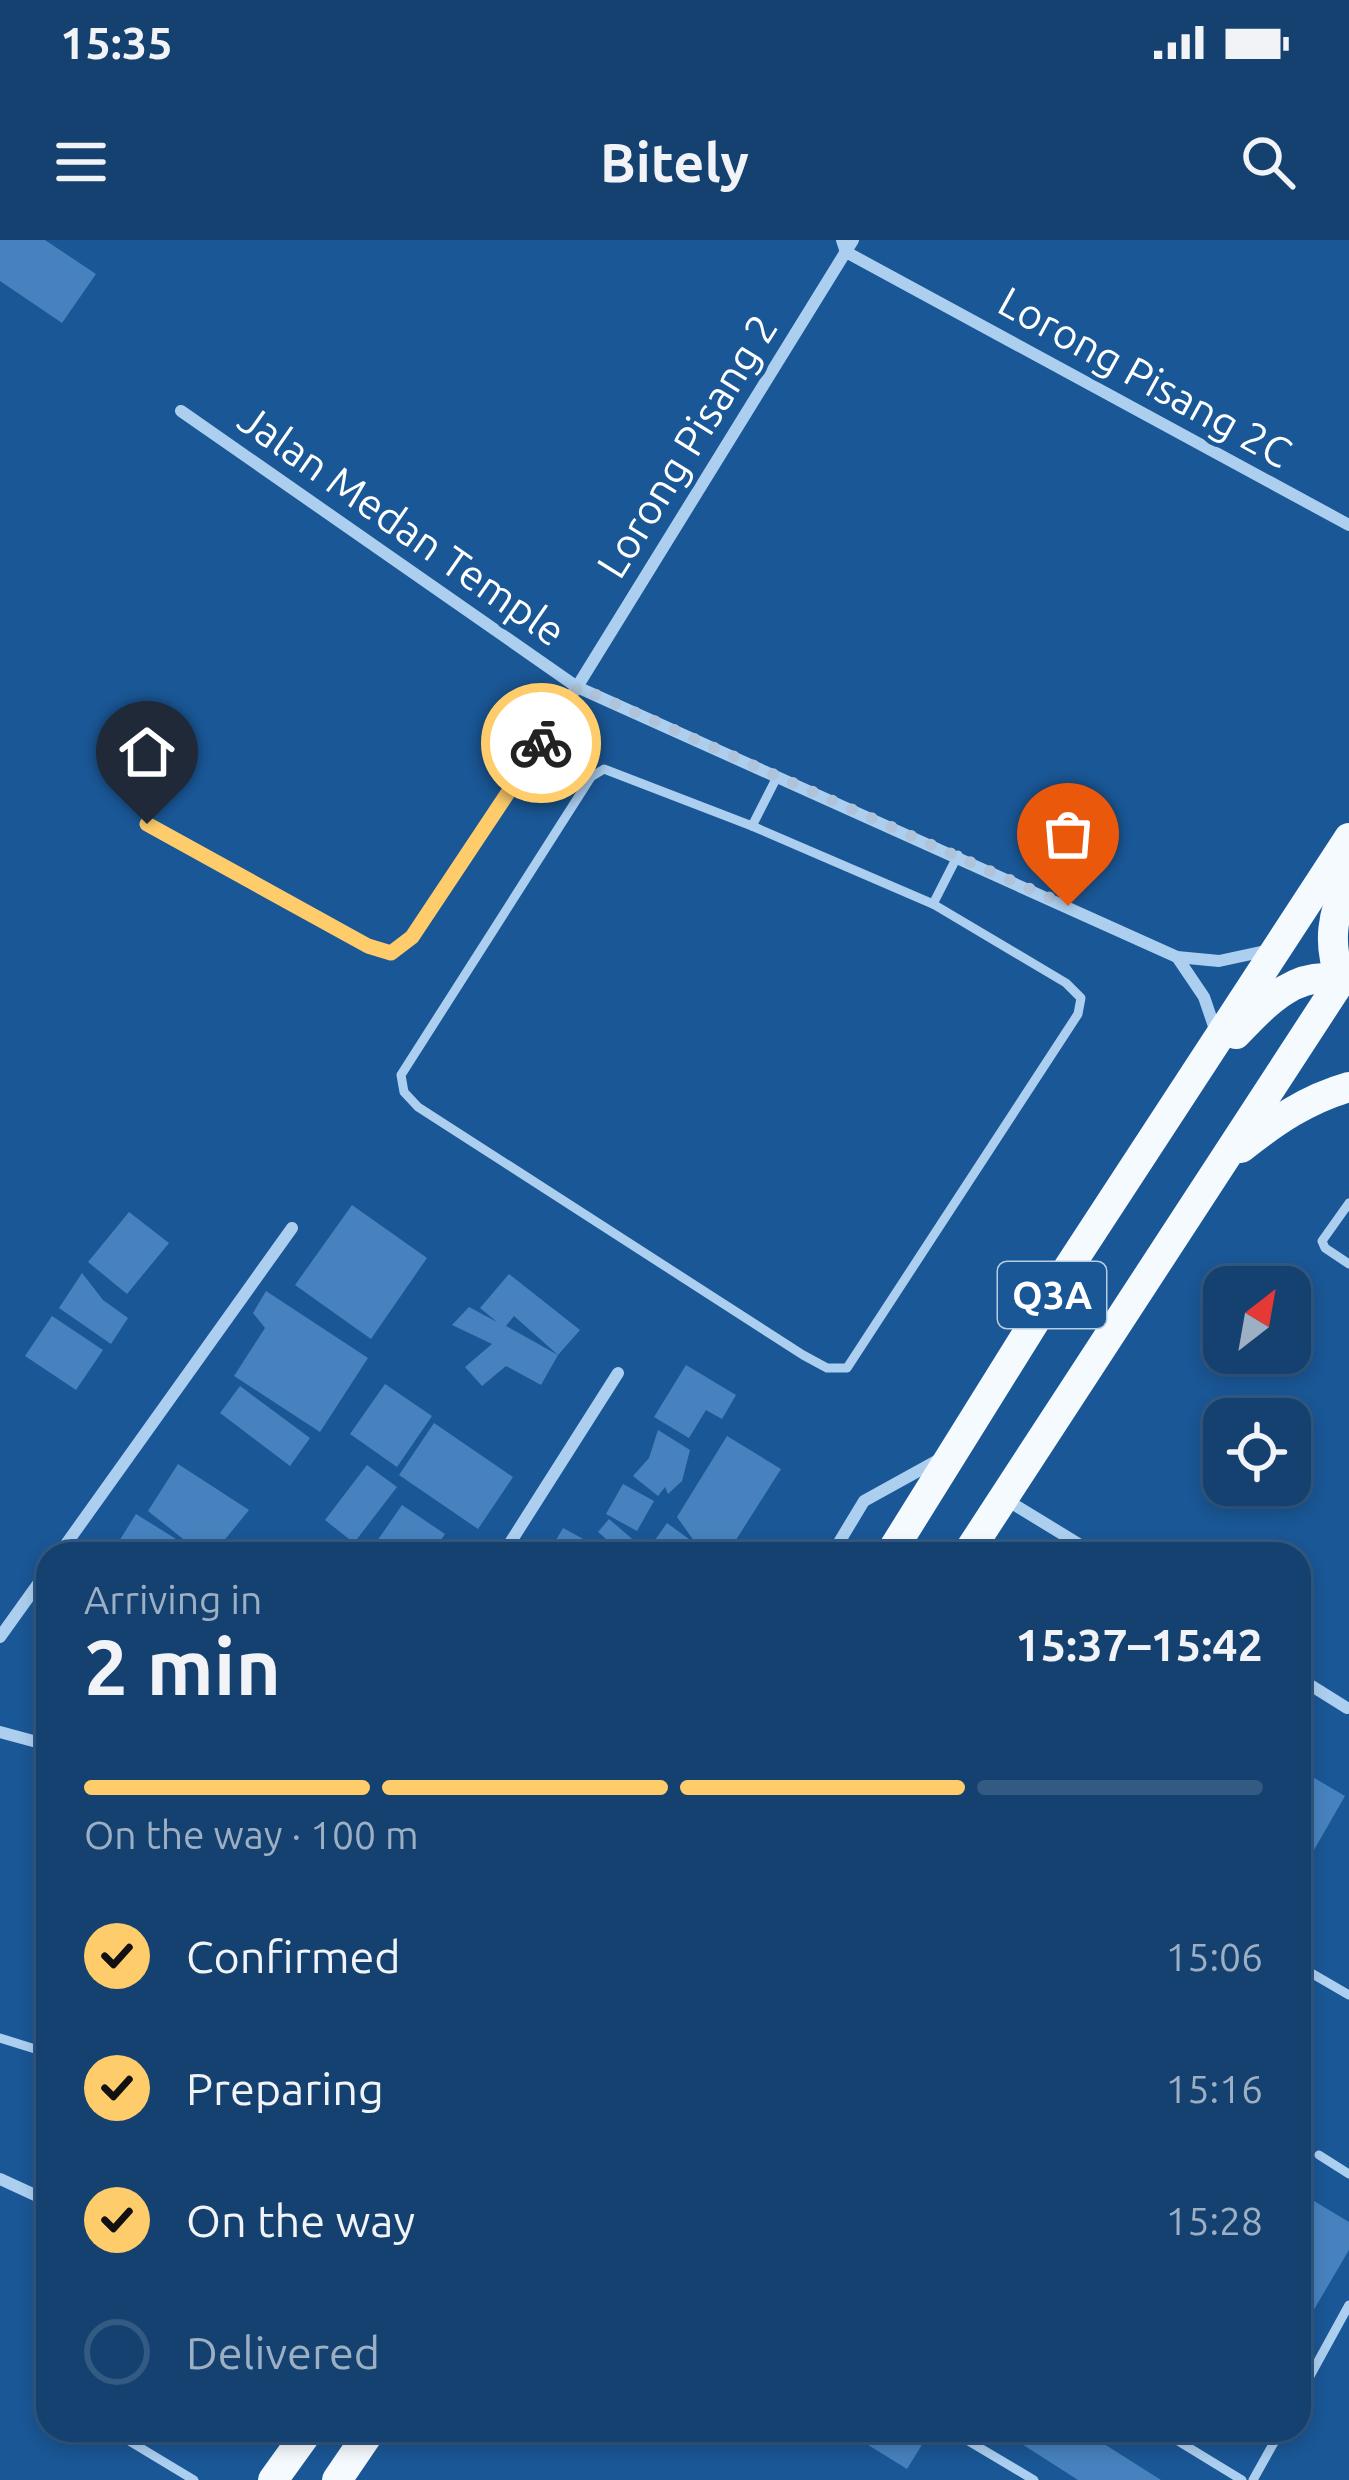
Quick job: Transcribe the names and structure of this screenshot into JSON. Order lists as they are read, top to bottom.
{
  "streets": {
    "main road": ["Q3A"],
    "street": ["Lorong Pisang 2C", "Lorong Pisang 2", "Jalan Medan Temple"]
  },
  "crossings": [
    ["Lorong Pisang 2C", "Lorong Pisang 2"],
    ["Lorong Pisang 2", "Jalan Medan Temple"],
    ["Jalan Medan Temple", "Q3A"]
  ],
  "north": "top right",
  "page": {
    "status": "15:35",
    "header": "Bitely",
    "heading": ["2 min", "Arriving in", "15:37–15:42"],
    "bar": "On the way · 100 m",
    "list": [
      ["Confirmed", "15:06"],
      ["Preparing", "15:16"],
      ["On the way", "15:28"],
      "Delivered"
    ]
  }
}
